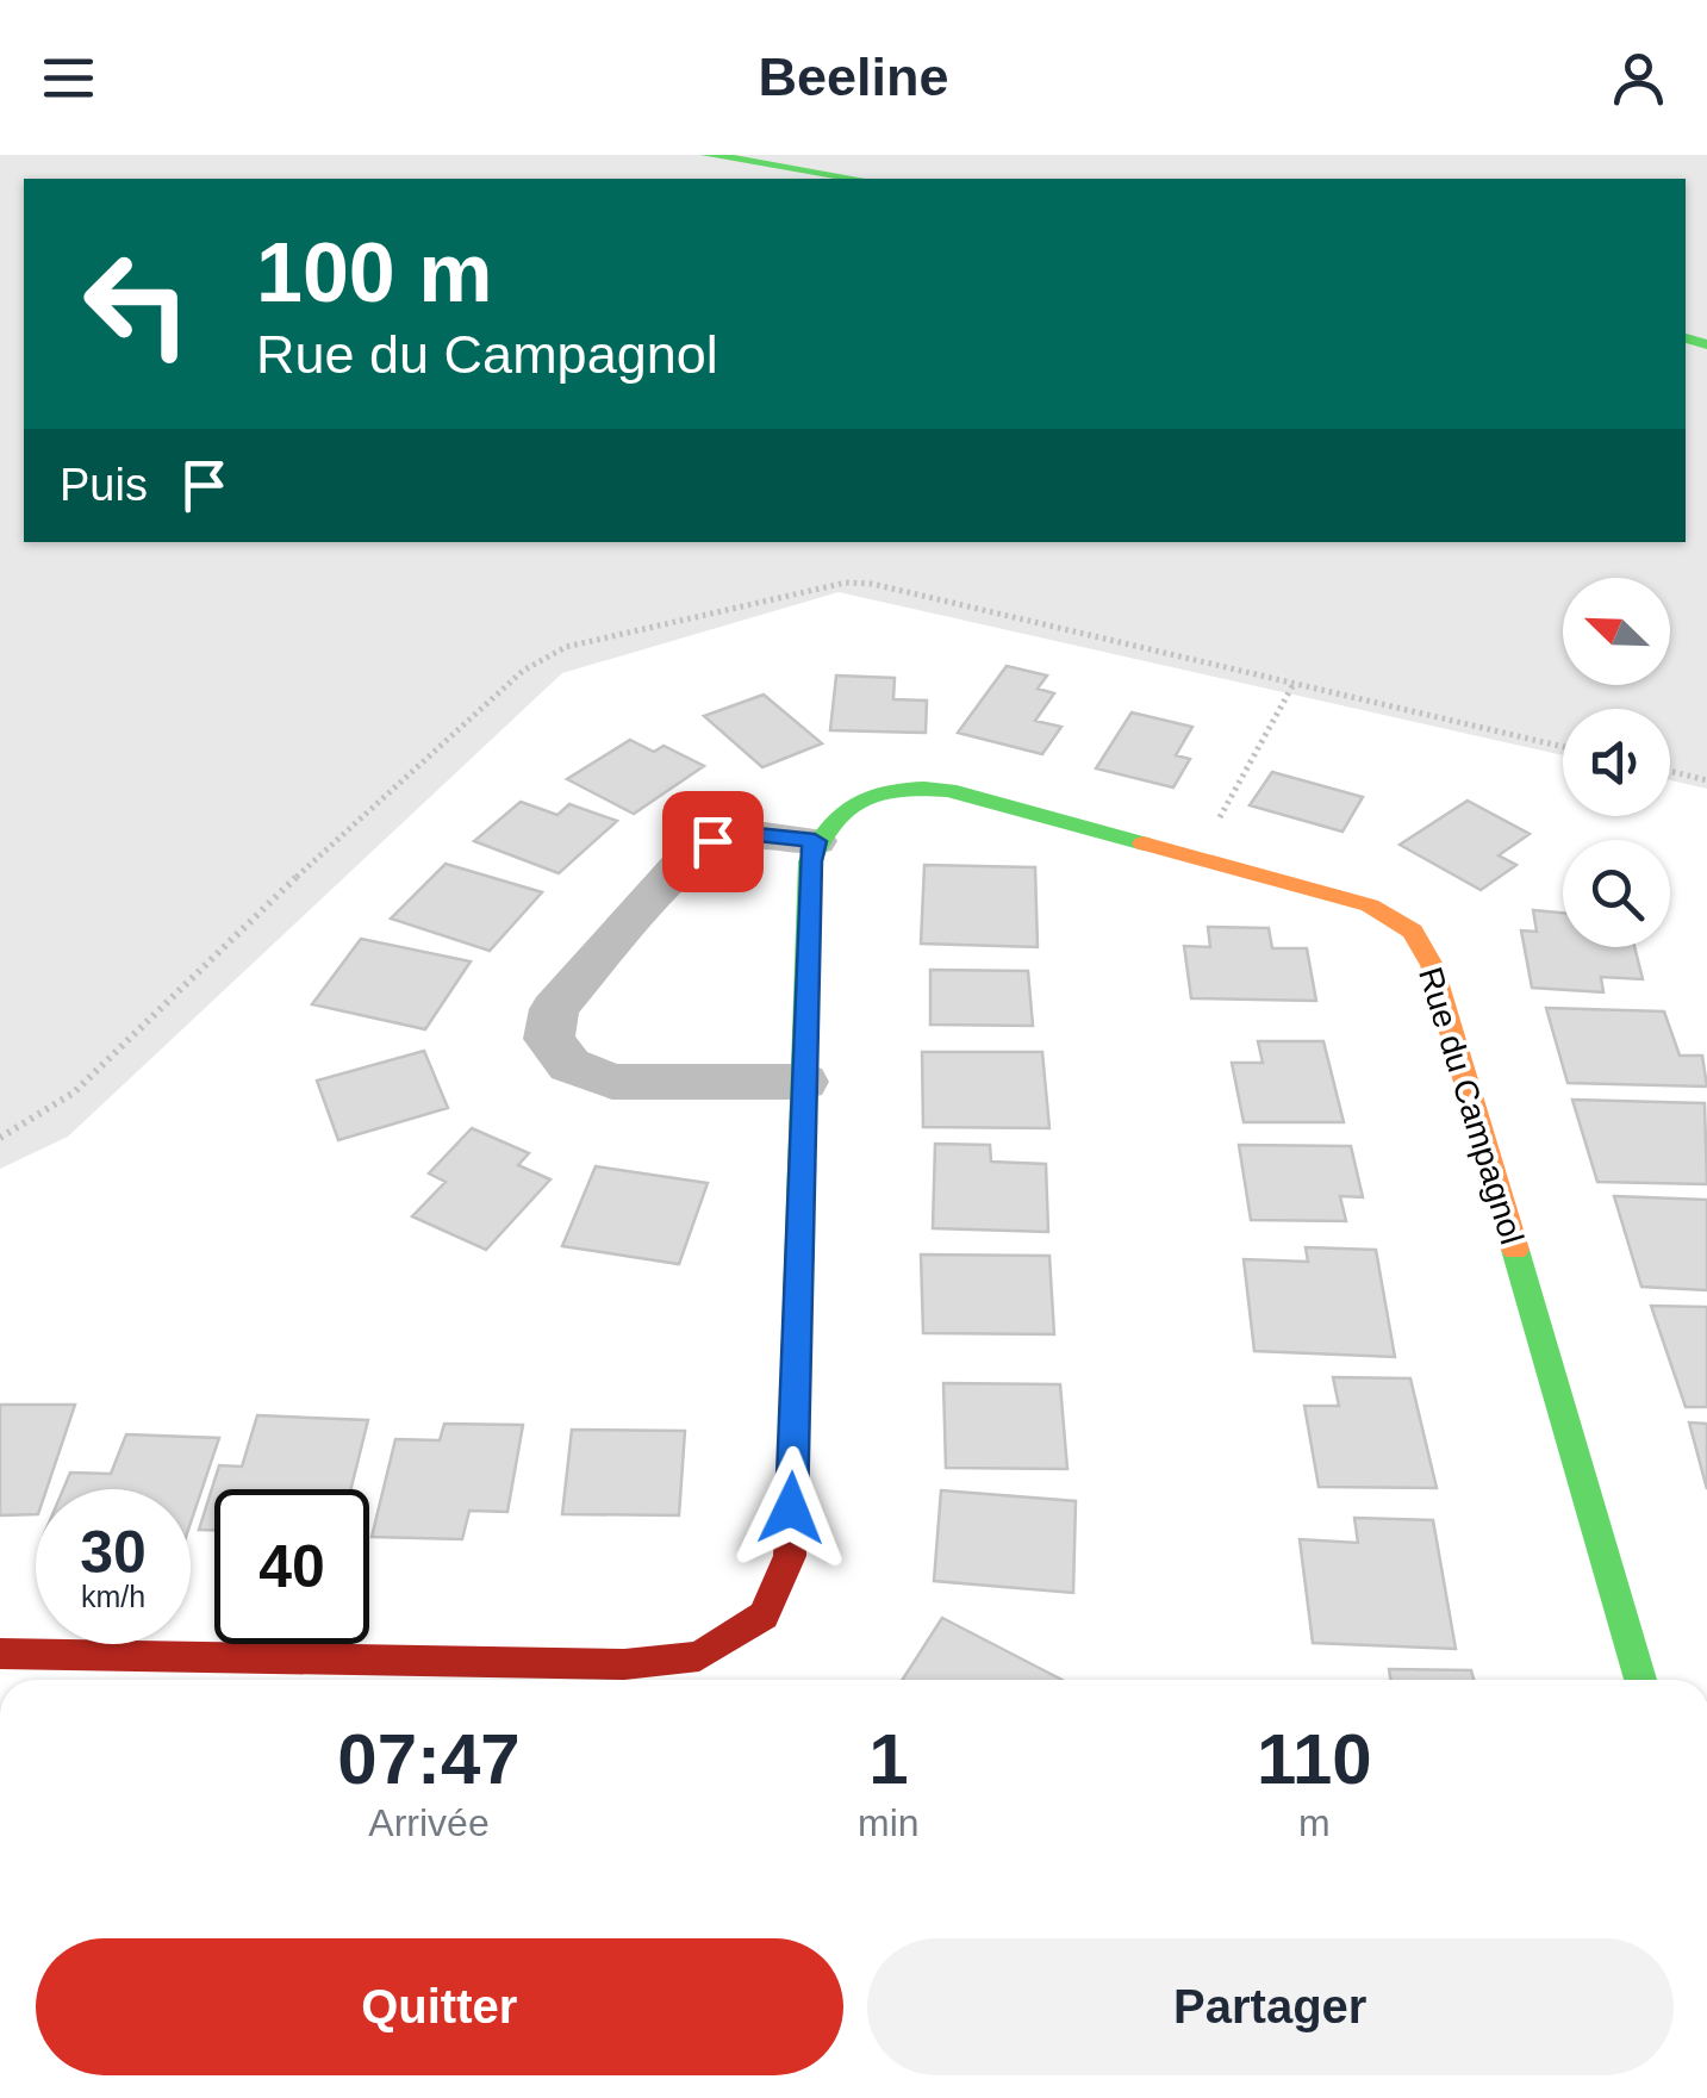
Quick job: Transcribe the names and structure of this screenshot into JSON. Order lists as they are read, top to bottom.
{
  "streets": {
    "street": ["Rue du Campagnol"]
  },
  "north": "top left",
  "page": {
    "header": "Beeline",
    "turn": ["100 m", "Rue du Campagnol"],
    "then": "Puis",
    "speed": "30 km/h",
    "limit": "40",
    "eta": [
      "07:47",
      "Arrivée",
      "1",
      "min",
      "110",
      "m"
    ],
    "buttons": ["Quitter", "Partager"]
  }
}
